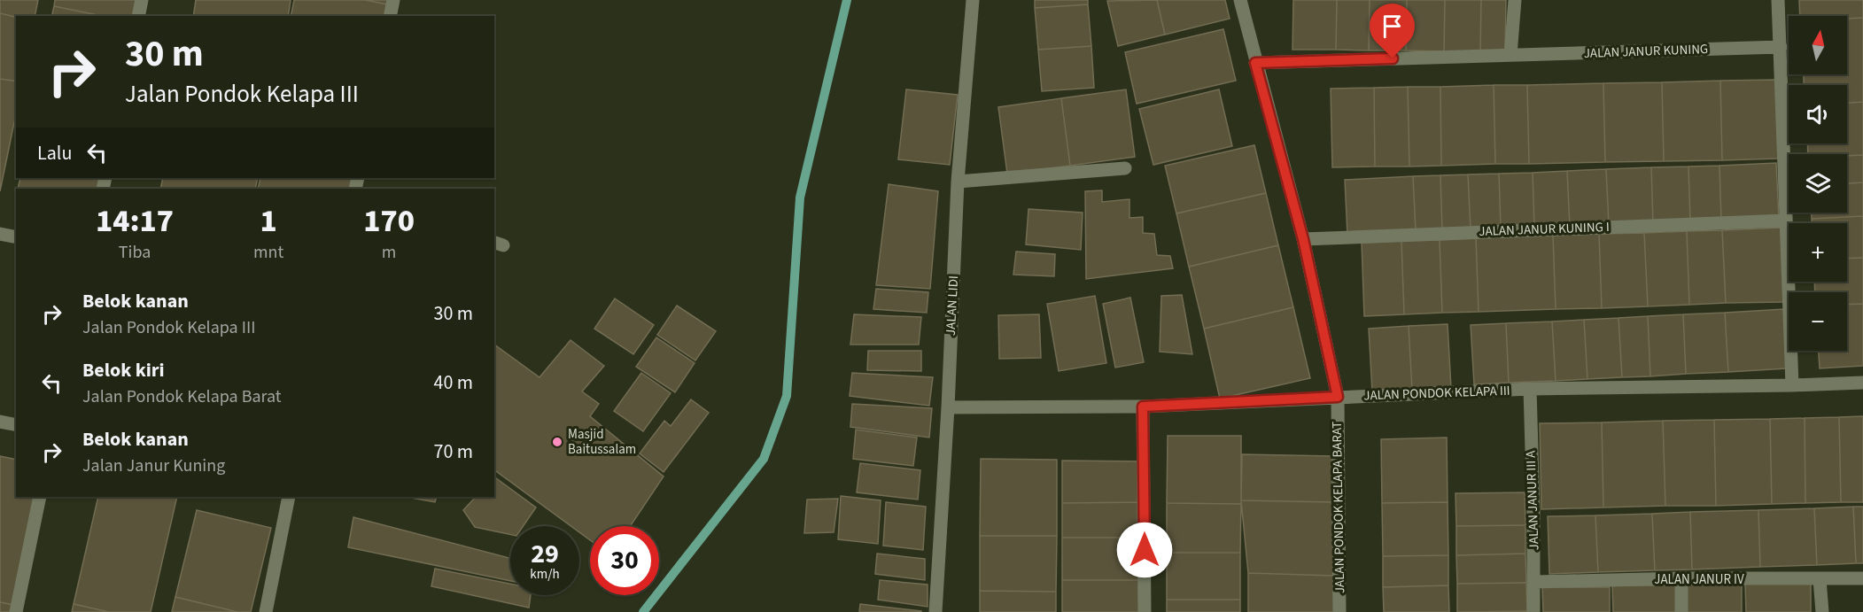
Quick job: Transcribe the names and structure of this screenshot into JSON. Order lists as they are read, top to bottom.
{
  "streets": {
    "street": [
      "JALAN JANUR KUNING",
      "JALAN JANUR KUNING I",
      "JALAN LIDI",
      "JALAN PONDOK KELAPA III",
      "JALAN JANUR III A",
      "JALAN PONDOK KELAPA BARAT",
      "JALAN JANUR IV"
    ]
  },
  "crossings": [
    ["JALAN JANUR KUNING", "JALAN PONDOK KELAPA BARAT"],
    ["JALAN JANUR KUNING I", "JALAN PONDOK KELAPA BARAT"],
    ["JALAN LIDI", "JALAN PONDOK KELAPA III"],
    ["JALAN PONDOK KELAPA III", "JALAN JANUR III A"],
    ["JALAN PONDOK KELAPA III", "JALAN PONDOK KELAPA BARAT"],
    ["JALAN JANUR III A", "JALAN JANUR IV"]
  ],
  "places": ["Masjid Baitussalam"],
  "north": "top",
  "page": {
    "map_buttons": ["+", "−"],
    "turn": ["30 m", "Jalan Pondok Kelapa III"],
    "then": "Lalu",
    "eta": [
      "14:17",
      "Tiba",
      "1",
      "mnt",
      "170",
      "m"
    ],
    "list": [
      {
        "name": "Belok kanan",
        "note": "Jalan Pondok Kelapa III",
        "value": "30 m"
      },
      {
        "name": "Belok kiri",
        "note": "Jalan Pondok Kelapa Barat",
        "value": "40 m"
      },
      {
        "name": "Belok kanan",
        "note": "Jalan Janur Kuning",
        "value": "70 m"
      }
    ],
    "speed": "29 km/h",
    "limit": "30"
  }
}
